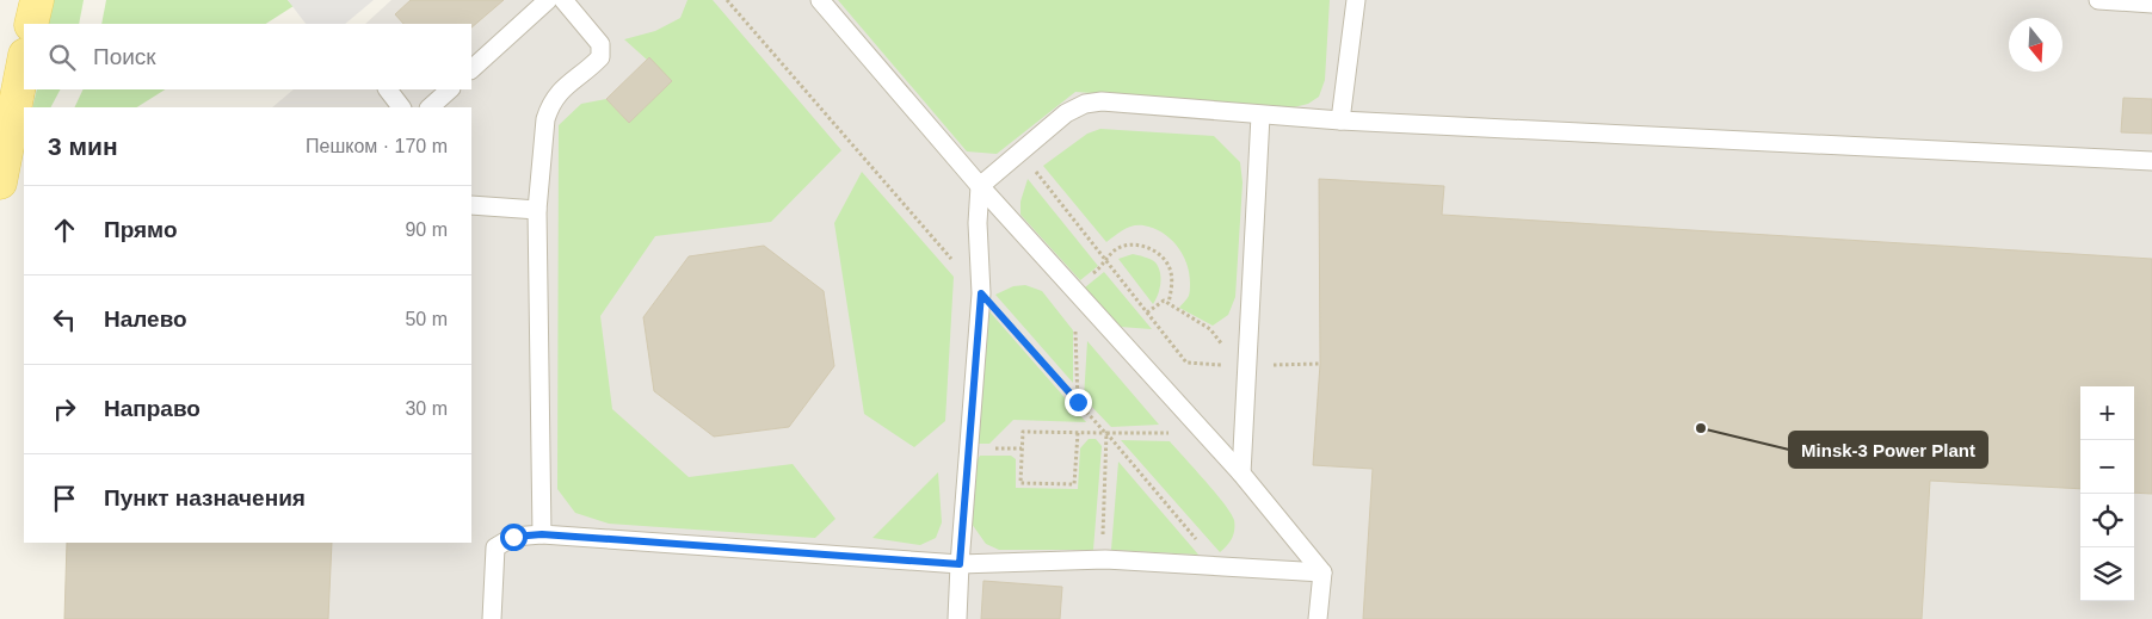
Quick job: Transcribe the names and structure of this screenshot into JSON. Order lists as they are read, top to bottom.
{
  "places": ["Minsk-3 Power Plant"],
  "north": "bottom",
  "page": {
    "search": "Поиск",
    "heading": ["3 мин", "Пешком · 170 m"],
    "list": [
      ["Прямо", "90 m"],
      ["Налево", "50 m"],
      ["Направо", "30 m"],
      "Пункт назначения"
    ],
    "map_buttons": ["+", "−"]
  }
}
